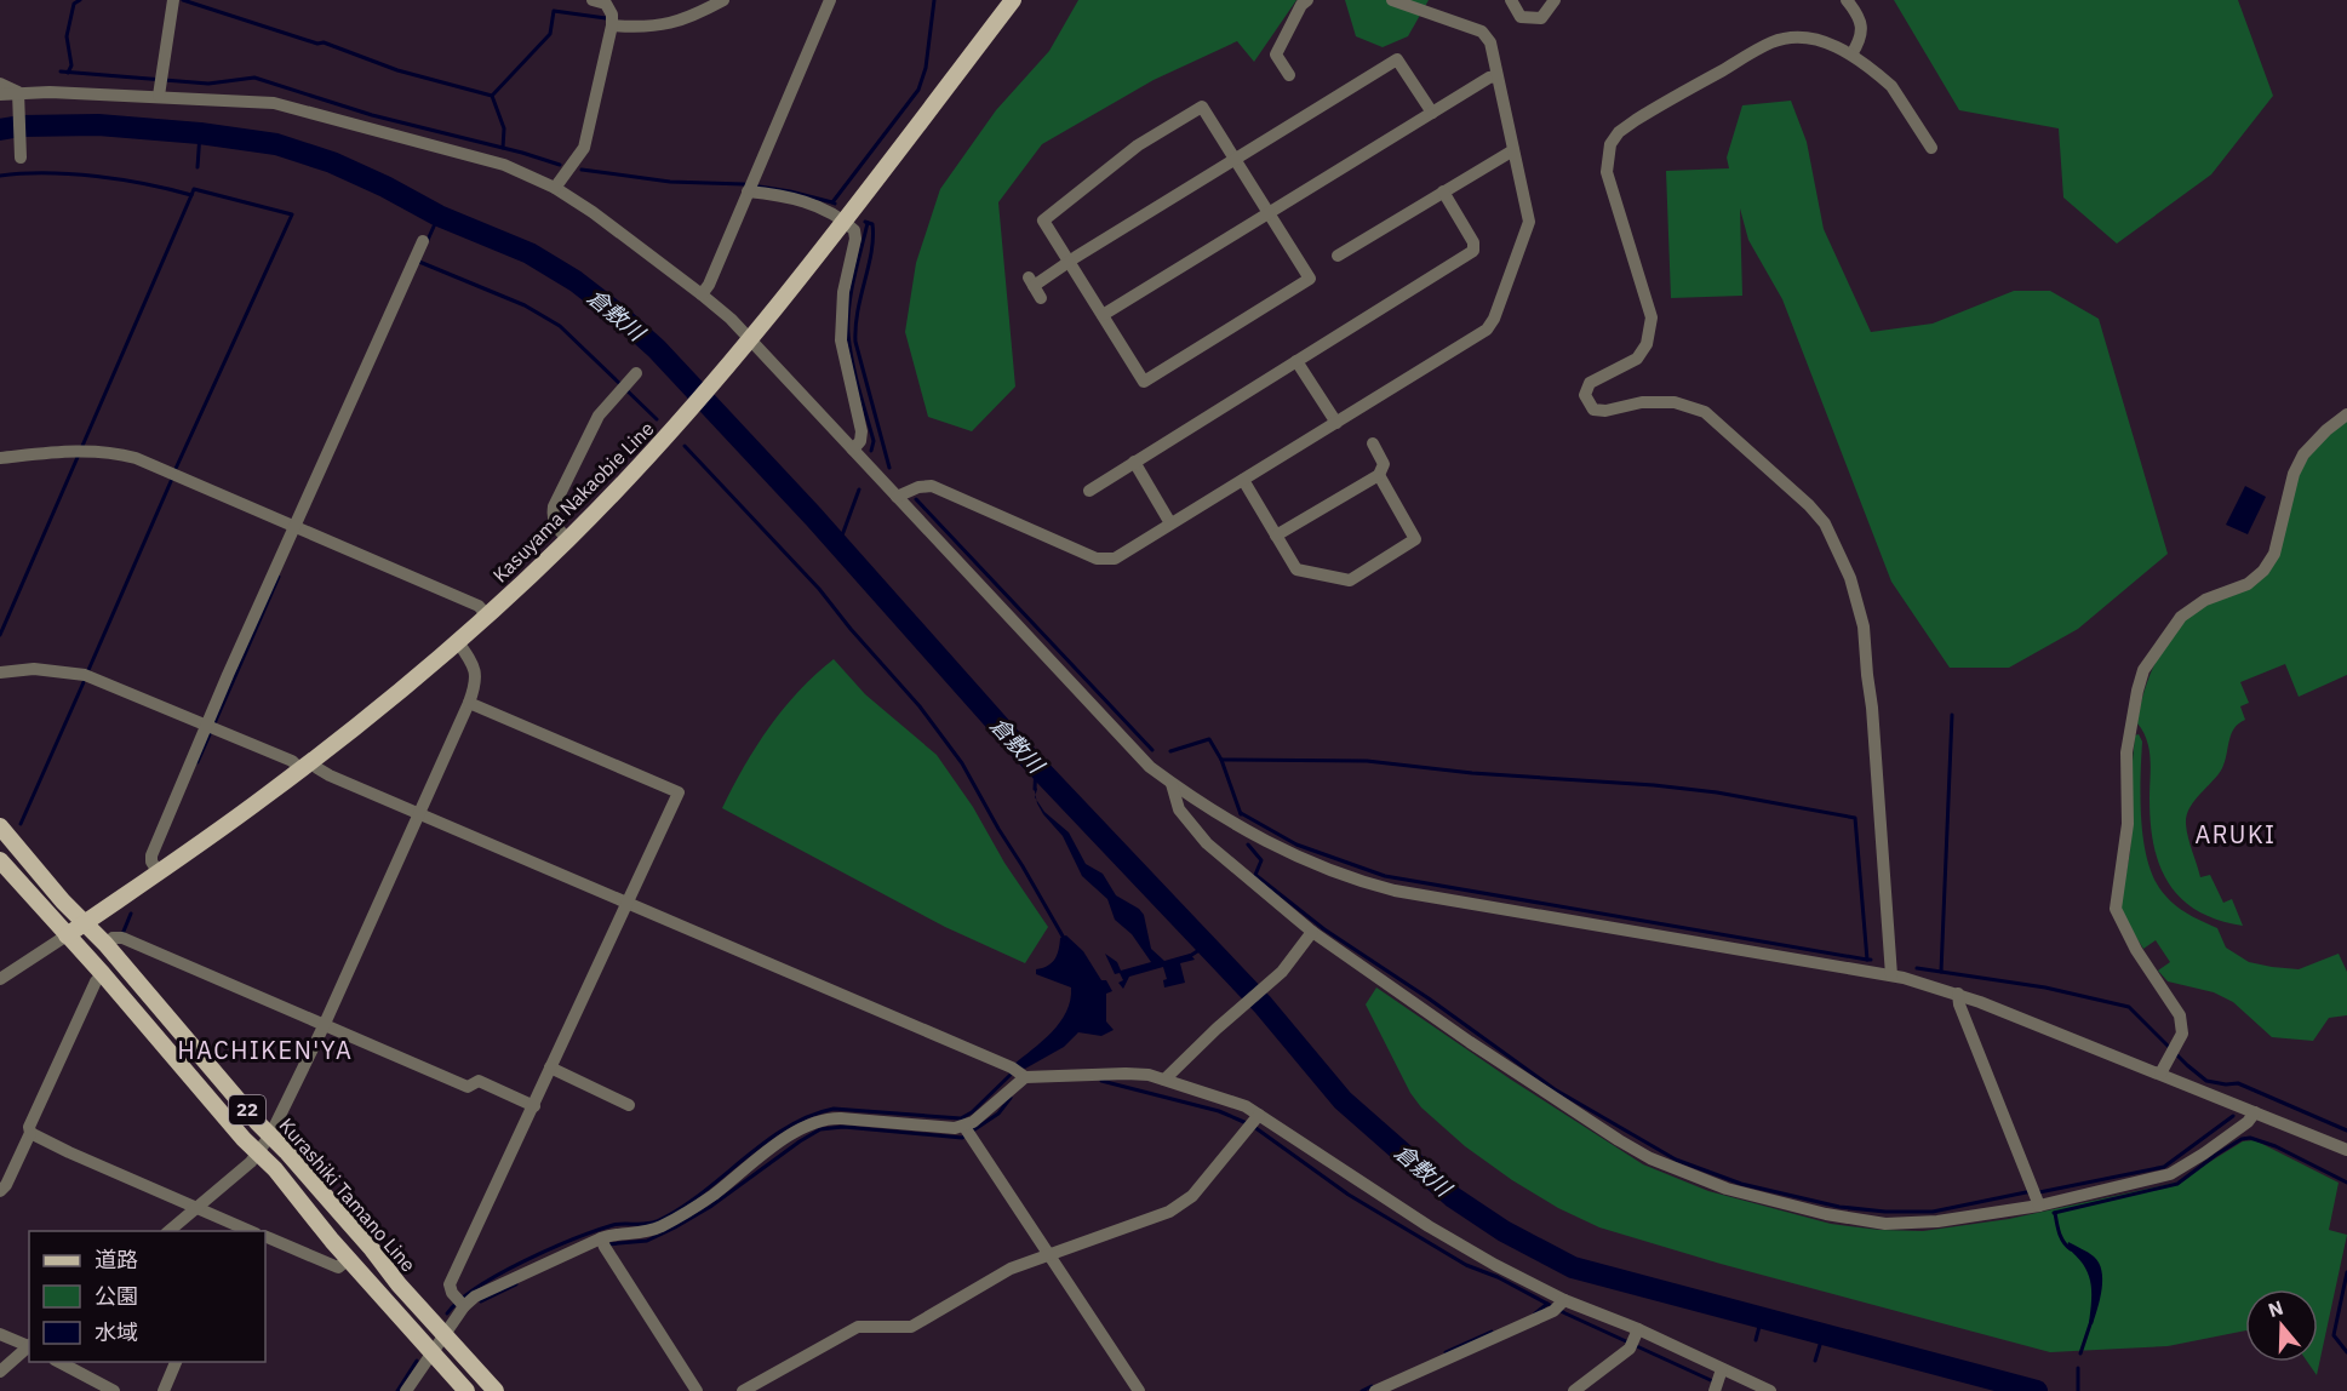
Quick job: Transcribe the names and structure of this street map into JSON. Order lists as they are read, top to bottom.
{
  "streets": {
    "main road": ["Kasuyama Nakaobie Line", "22", "Kurashiki Tamano Line"]
  },
  "crossings": [
    ["Kasuyama Nakaobie Line", "Kurashiki Tamano Line"]
  ],
  "districts": ["ARUKI", "HACHIKEN'YA"],
  "water": ["倉敷川"],
  "legend": ["道路", "公園", "水域"],
  "north": "top"
}
